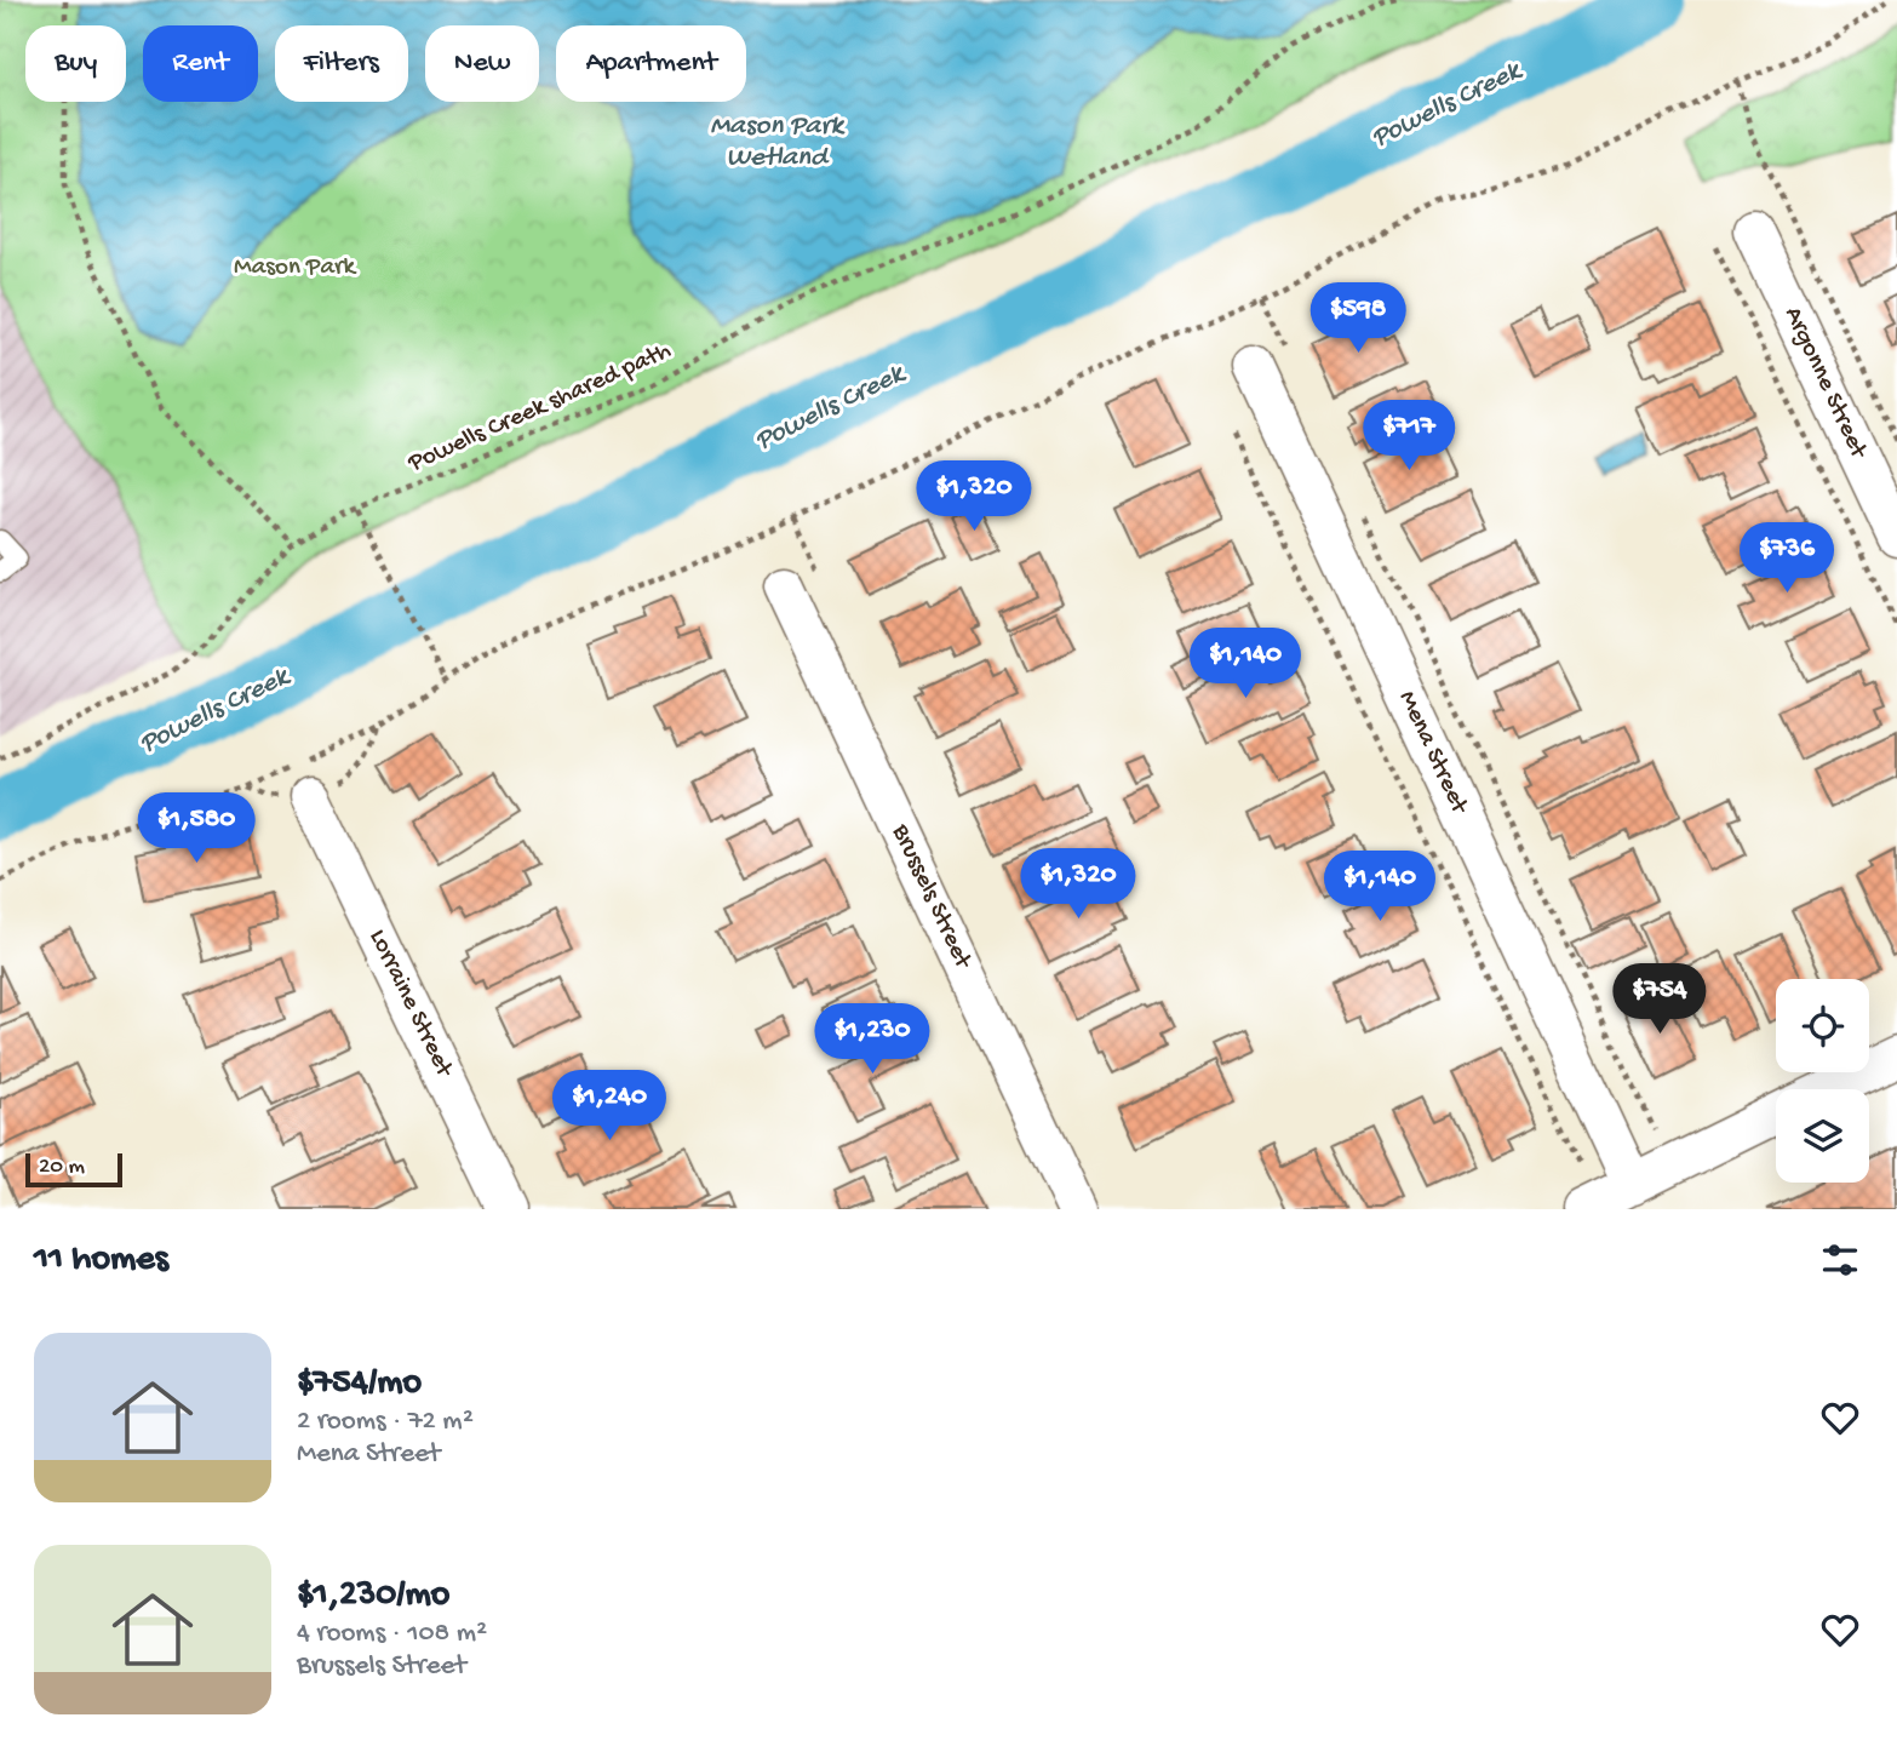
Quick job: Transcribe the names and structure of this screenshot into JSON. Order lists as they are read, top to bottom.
{
  "streets": {
    "street": [
      "Argonne Street",
      "Mena Street",
      "Brussels Street",
      "Lorraine Street"
    ],
    "path": ["Powells Creek shared path"]
  },
  "water": ["Powells Creek", "Mason Park Wetland"],
  "parks": ["Mason Park"],
  "scale_bar": "20 m",
  "page": {
    "chip": [
      "Buy",
      "Rent",
      "Filters",
      "New",
      "Apartment"
    ],
    "price": [
      "$598",
      "$717",
      "$1,320",
      "$736",
      "$1,140",
      "$1,580",
      "$1,320",
      "$1,140",
      "$754",
      "$1,230",
      "$1,240"
    ],
    "scale": "20 m",
    "heading": "11 homes",
    "list": [
      {
        "name": "$754/mo",
        "note": "2 rooms · 72 m² · Mena Street"
      },
      {
        "name": "$1,230/mo",
        "note": "4 rooms · 108 m² · Brussels Street"
      }
    ]
  }
}
